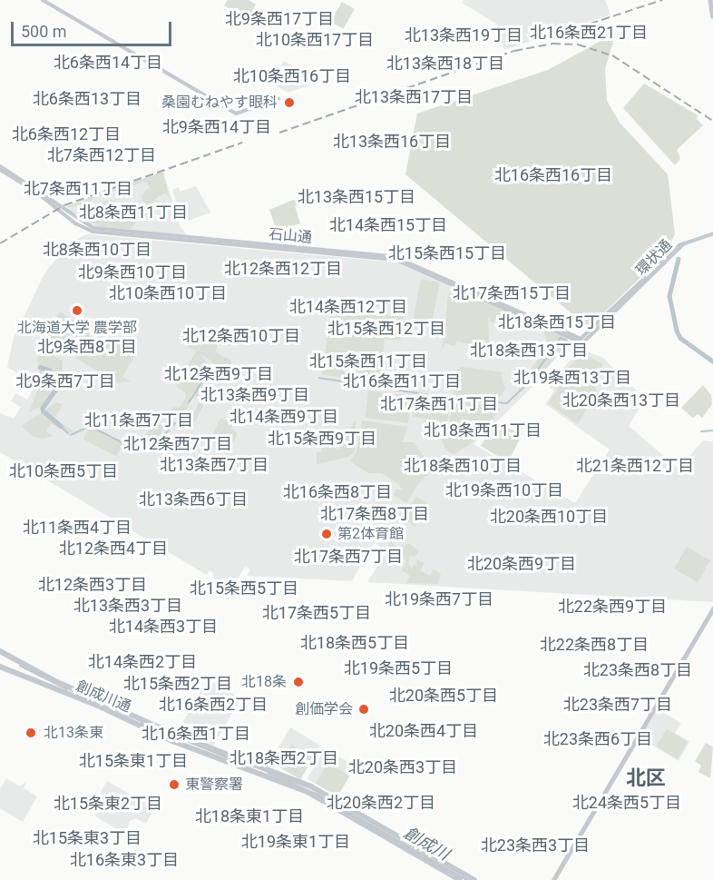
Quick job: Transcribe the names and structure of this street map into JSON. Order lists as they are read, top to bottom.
{
  "streets": {
    "highway": ["創成川通"],
    "main road": ["石山通", "環状通"]
  },
  "crossings": [
    ["石山通", "環状通"]
  ],
  "districts": [
    "北9条西17丁目",
    "北16条西21丁目",
    "北13条西19丁目",
    "北10条西17丁目",
    "北6条西14丁目",
    "北13条西18丁目",
    "北10条西16丁目",
    "北13条西17丁目",
    "北6条西13丁目",
    "北9条西14丁目",
    "北6条西12丁目",
    "北13条西16丁目",
    "北7条西12丁目",
    "北16条西16丁目",
    "北7条西11丁目",
    "北13条西15丁目",
    "北8条西11丁目",
    "北14条西15丁目",
    "北8条西10丁目",
    "北15条西15丁目",
    "北12条西12丁目",
    "北9条西10丁目",
    "北10条西10丁目",
    "北17条西15丁目",
    "北14条西12丁目",
    "北18条西15丁目",
    "北15条西12丁目",
    "北12条西10丁目",
    "北9条西8丁目",
    "北18条西13丁目",
    "北15条西11丁目",
    "北12条西9丁目",
    "北19条西13丁目",
    "北9条西7丁目",
    "北16条西11丁目",
    "北13条西9丁目",
    "北20条西13丁目",
    "北17条西11丁目",
    "北14条西9丁目",
    "北11条西7丁目",
    "北18条西11丁目",
    "北15条西9丁目",
    "北12条西7丁目",
    "北13条西7丁目",
    "北18条西10丁目",
    "北21条西12丁目",
    "北10条西5丁目",
    "北19条西10丁目",
    "北16条西8丁目",
    "北13条西6丁目",
    "北17条西8丁目",
    "北20条西10丁目",
    "北11条西4丁目",
    "北12条西4丁目",
    "北17条西7丁目",
    "北20条西9丁目",
    "北12条西3丁目",
    "北15条西5丁目",
    "北19条西7丁目",
    "北13条西3丁目",
    "北22条西9丁目",
    "北17条西5丁目",
    "北14条西3丁目",
    "北18条西5丁目",
    "北22条西8丁目",
    "北14条西2丁目",
    "北19条西5丁目",
    "北23条西8丁目",
    "北15条西2丁目",
    "北20条西5丁目",
    "北16条西2丁目",
    "北23条西7丁目",
    "北20条西4丁目",
    "北16条西1丁目",
    "北23条西6丁目",
    "北18条西2丁目",
    "北15条東1丁目",
    "北20条西3丁目",
    "北区",
    "北20条西2丁目",
    "北24条西5丁目",
    "北15条東2丁目",
    "北18条東1丁目",
    "北15条東3丁目",
    "北19条東1丁目",
    "北23条西3丁目",
    "北16条東3丁目"
  ],
  "water": ["創成川"],
  "places": [
    "桑園むねやす眼科",
    "北海道大学 農学部",
    "第2体育館",
    "北18条",
    "創価学会",
    "北13条東",
    "東警察署"
  ],
  "scale_bar": "500 m"
}
